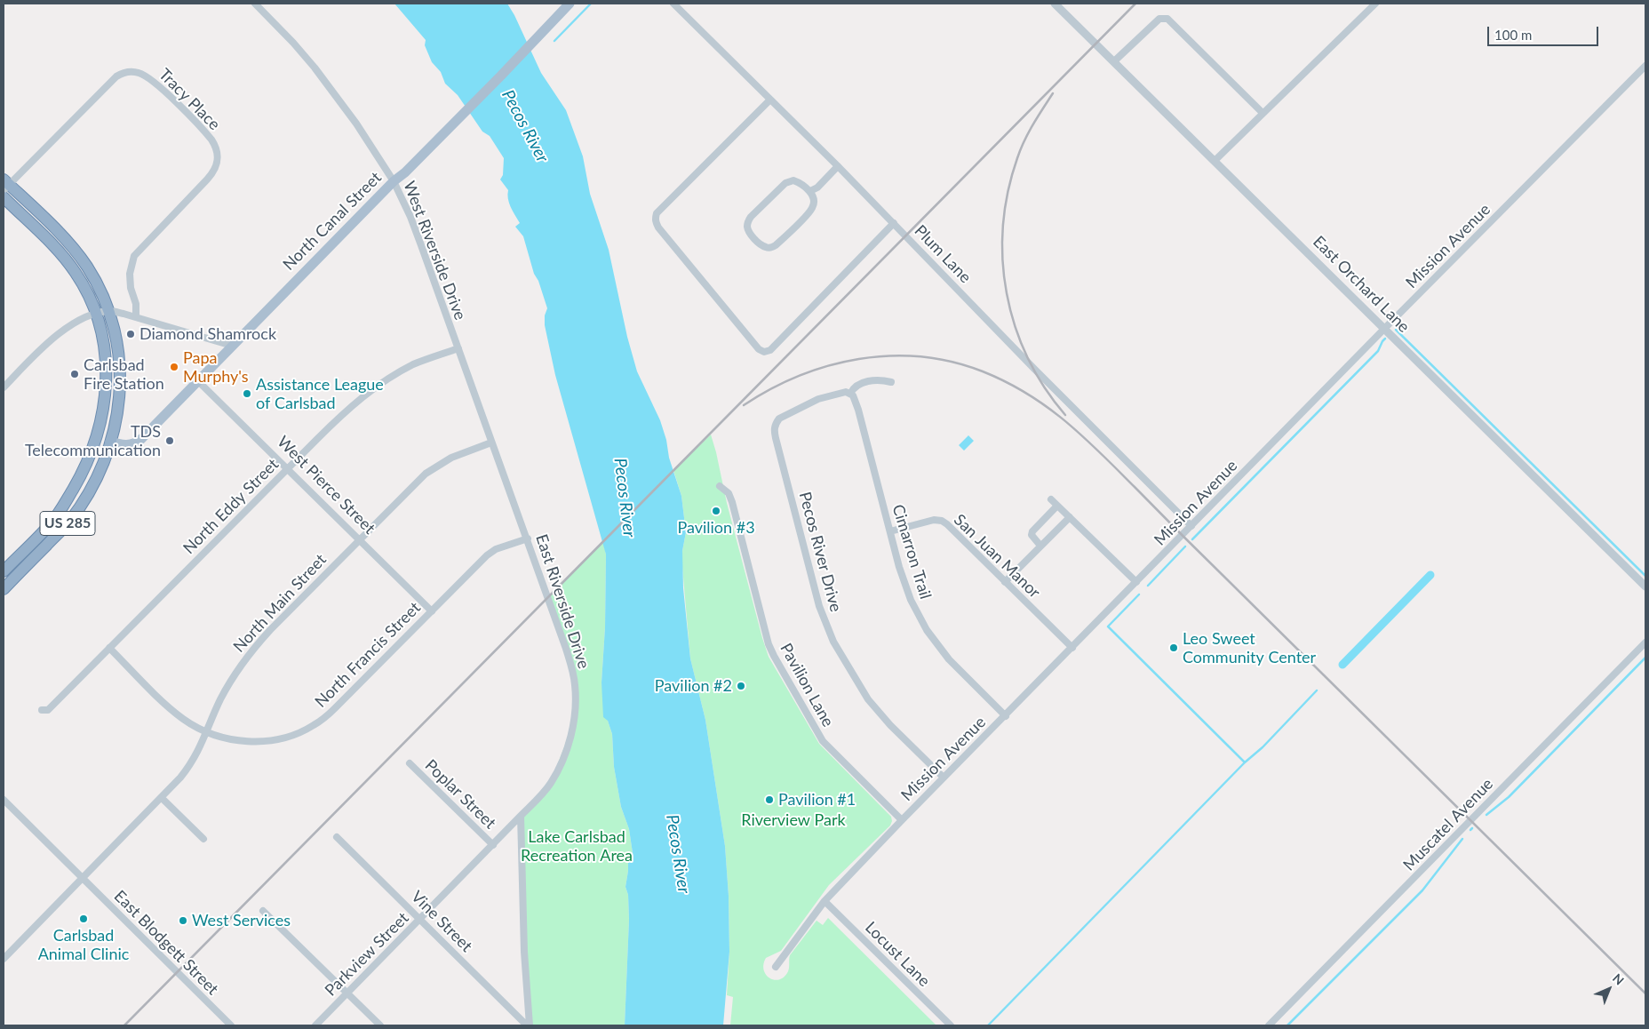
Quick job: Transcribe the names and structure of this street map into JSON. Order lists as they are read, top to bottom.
{
  "streets": {
    "highway": ["US 285"],
    "main road": ["North Canal Street"],
    "street": [
      "Tracy Place",
      "Mission Avenue",
      "West Riverside Drive",
      "Plum Lane",
      "East Orchard Lane",
      "West Pierce Street",
      "North Eddy Street",
      "Pecos River Drive",
      "Cimarron Trail",
      "San Juan Manor",
      "East Riverside Drive",
      "North Main Street",
      "North Francis Street",
      "Pavilion Lane",
      "Poplar Street",
      "Muscatel Avenue",
      "Vine Street",
      "East Blodgett Street",
      "Parkview Street",
      "Locust Lane"
    ]
  },
  "crossings": [
    ["Tracy Place", "US 285"],
    ["North Canal Street", "West Riverside Drive"],
    ["North Canal Street", "West Pierce Street"],
    ["North Canal Street", "US 285"],
    ["Mission Avenue", "Plum Lane"],
    ["Mission Avenue", "East Orchard Lane"],
    ["Mission Avenue", "Pecos River Drive"],
    ["Mission Avenue", "Cimarron Trail"],
    ["Mission Avenue", "San Juan Manor"],
    ["Mission Avenue", "Pavilion Lane"],
    ["Mission Avenue", "Locust Lane"],
    ["West Riverside Drive", "North Eddy Street"],
    ["West Riverside Drive", "East Riverside Drive"],
    ["West Riverside Drive", "North Main Street"],
    ["West Pierce Street", "North Eddy Street"],
    ["West Pierce Street", "North Main Street"],
    ["West Pierce Street", "North Francis Street"],
    ["North Eddy Street", "North Francis Street"],
    ["Pecos River Drive", "Cimarron Trail"],
    ["Cimarron Trail", "San Juan Manor"],
    ["East Riverside Drive", "North Main Street"],
    ["East Riverside Drive", "North Francis Street"],
    ["East Riverside Drive", "Poplar Street"],
    ["East Riverside Drive", "Parkview Street"],
    ["North Main Street", "North Francis Street"],
    ["North Main Street", "East Blodgett Street"],
    ["Poplar Street", "Parkview Street"],
    ["Vine Street", "Parkview Street"]
  ],
  "water": ["Pecos River"],
  "parks": ["Riverview Park", "Lake Carlsbad Recreation Area"],
  "places": [
    "Diamond Shamrock",
    "Papa Murphy's",
    "Carlsbad Fire Station",
    "Assistance League of Carlsbad",
    "TDS Telecommunication",
    "Pavilion #3",
    "Leo Sweet Community Center",
    "Pavilion #2",
    "Pavilion #1",
    "Carlsbad Animal Clinic",
    "West Services"
  ],
  "scale_bar": "100 m",
  "north": "top right"
}
